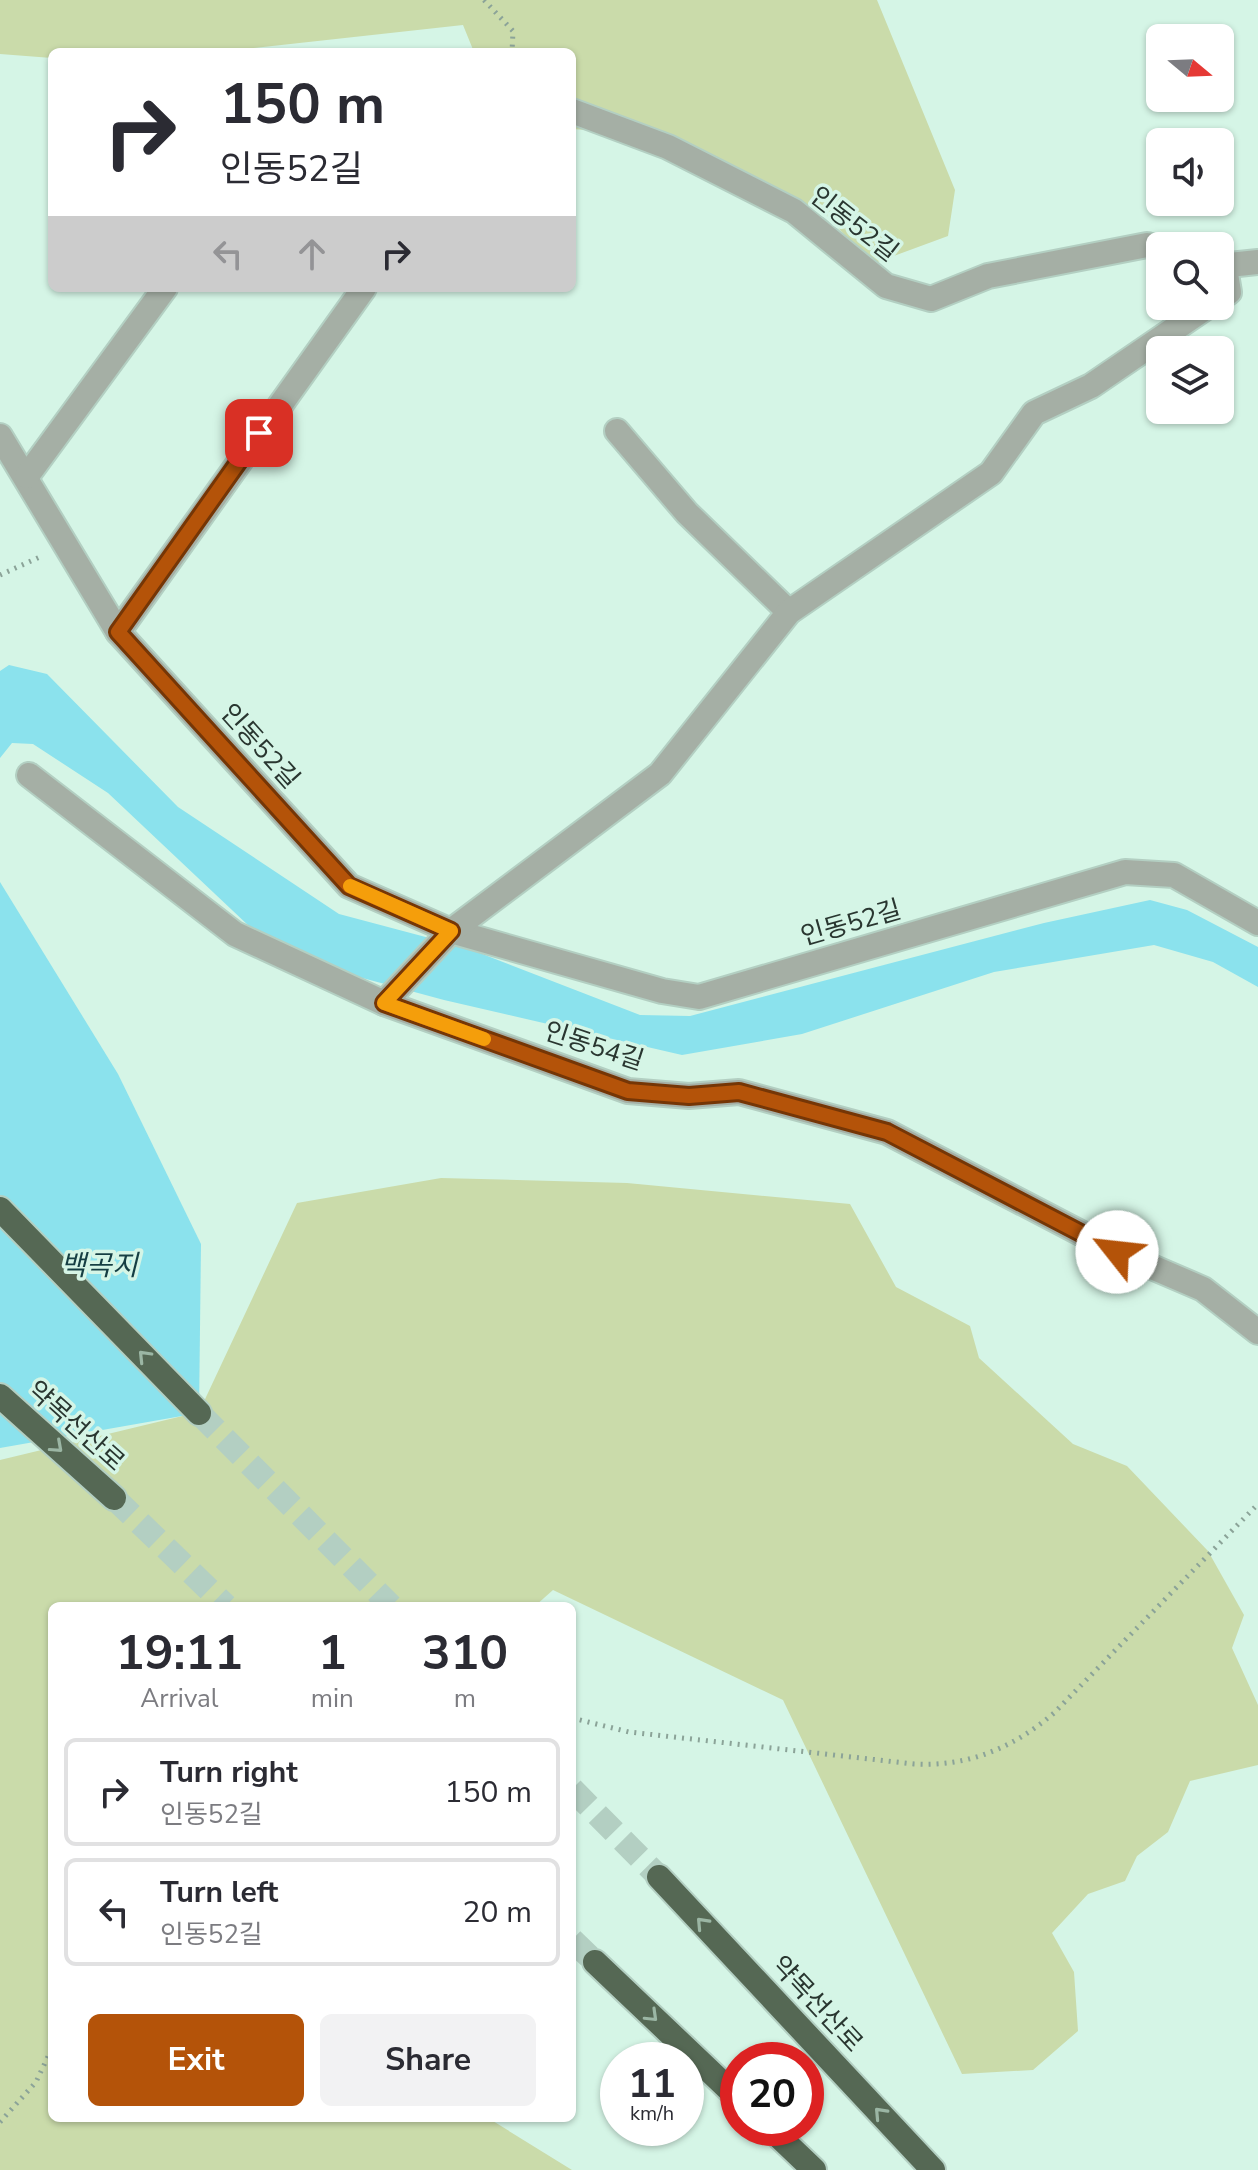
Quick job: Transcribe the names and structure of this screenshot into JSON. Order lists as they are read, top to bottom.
{
  "streets": {
    "highway": ["약목선산로"],
    "lane": ["인동52길", "인동54길"]
  },
  "water": ["백곡지"],
  "north": "right",
  "page": {
    "turn": ["150 m", "인동52길"],
    "eta": [
      "19:11",
      "Arrival",
      "1",
      "min",
      "310",
      "m"
    ],
    "list": [
      {
        "name": "Turn right",
        "note": "인동52길",
        "value": "150 m"
      },
      {
        "name": "Turn left",
        "note": "인동52길",
        "value": "20 m"
      }
    ],
    "buttons": ["Exit", "Share"],
    "speed": "11 km/h",
    "limit": "20"
  }
}
